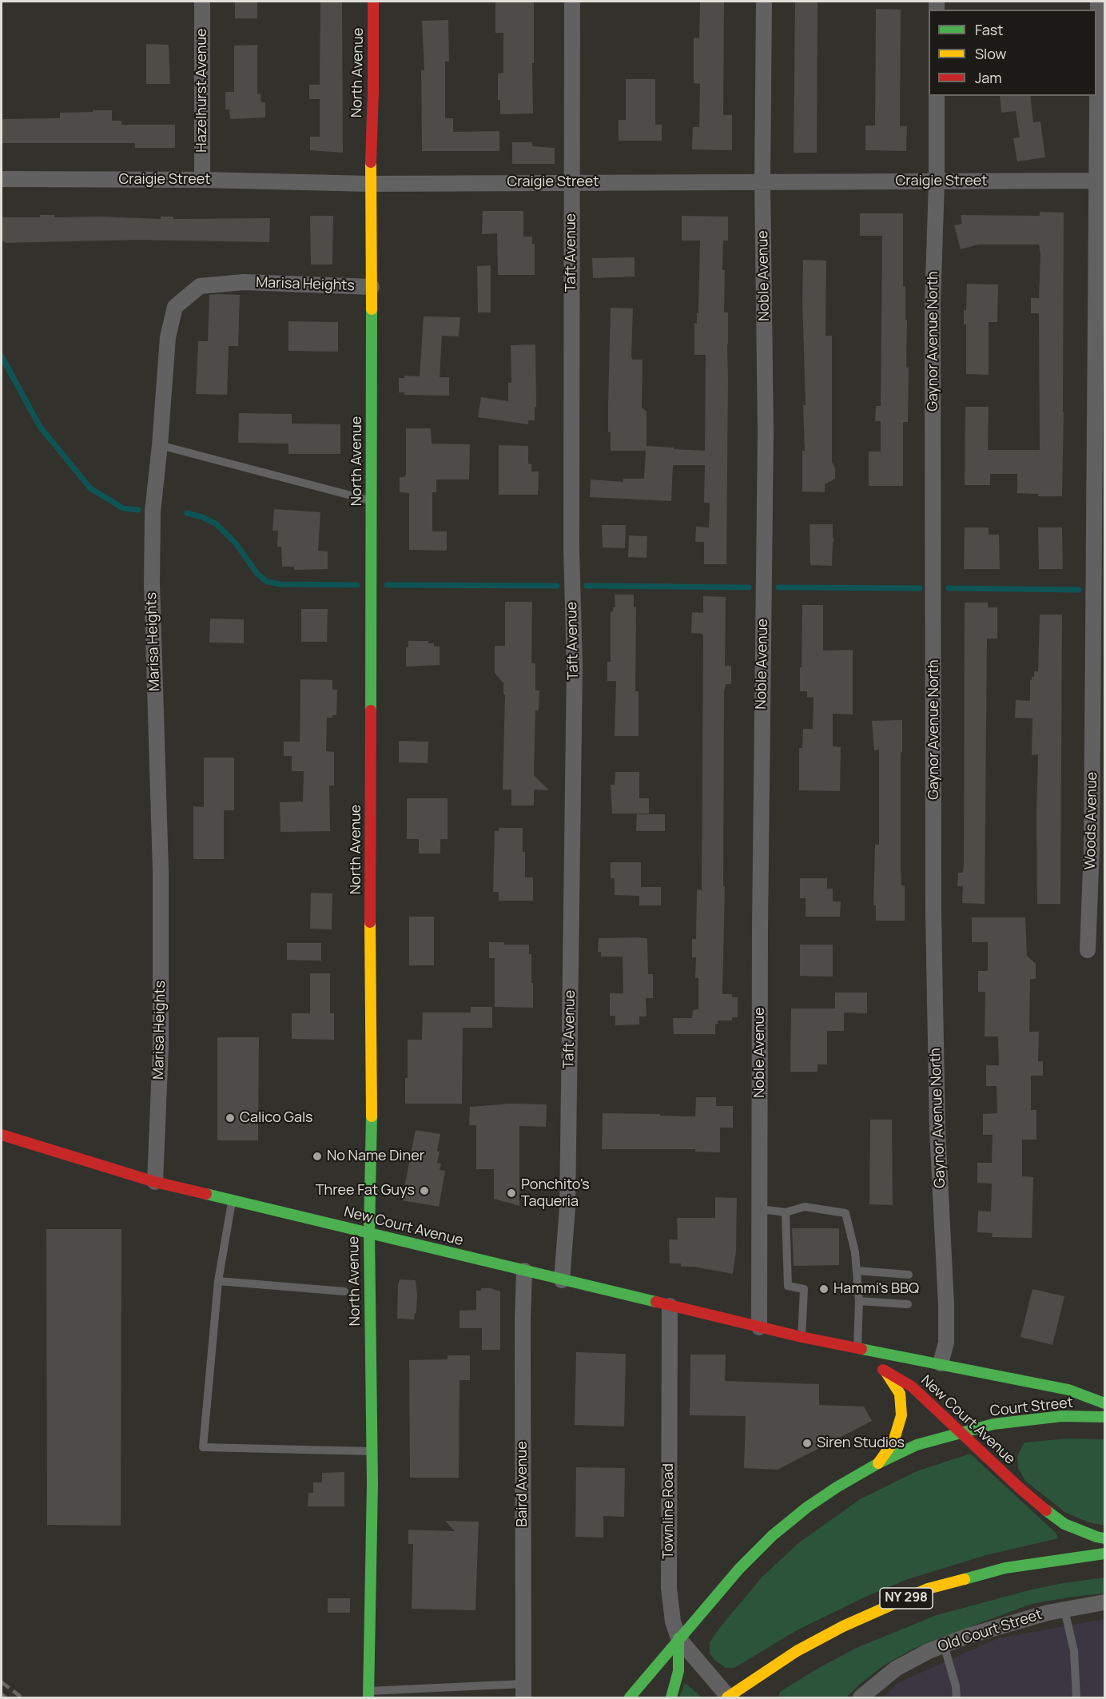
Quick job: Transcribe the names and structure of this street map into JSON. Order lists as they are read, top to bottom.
{
  "streets": {
    "main road": [
      "North Avenue",
      "New Court Avenue",
      "Court Street",
      "NY 298"
    ],
    "street": [
      "Hazelhurst Avenue",
      "Craigie Street",
      "Taft Avenue",
      "Noble Avenue",
      "Marisa Heights",
      "Gaynor Avenue North",
      "Woods Avenue",
      "Baird Avenue",
      "Townline Road",
      "Old Court Street"
    ]
  },
  "crossings": [
    ["North Avenue", "Craigie Street"],
    ["North Avenue", "Marisa Heights"],
    ["North Avenue", "New Court Avenue"],
    ["Hazelhurst Avenue", "Craigie Street"],
    ["Craigie Street", "Taft Avenue"],
    ["Craigie Street", "Noble Avenue"],
    ["Craigie Street", "Gaynor Avenue North"],
    ["Craigie Street", "Woods Avenue"],
    ["Taft Avenue", "New Court Avenue"],
    ["Noble Avenue", "New Court Avenue"],
    ["Marisa Heights", "New Court Avenue"],
    ["Gaynor Avenue North", "New Court Avenue"],
    ["New Court Avenue", "Court Street"],
    ["New Court Avenue", "Baird Avenue"],
    ["New Court Avenue", "Townline Road"],
    ["Court Street", "Townline Road"],
    ["Townline Road", "NY 298"]
  ],
  "places": [
    "Calico Gals",
    "No Name Diner",
    "Three Fat Guys",
    "Ponchito's Taqueria",
    "Hammi's BBQ",
    "Siren Studios"
  ],
  "legend": ["Fast", "Slow", "Jam"]
}
